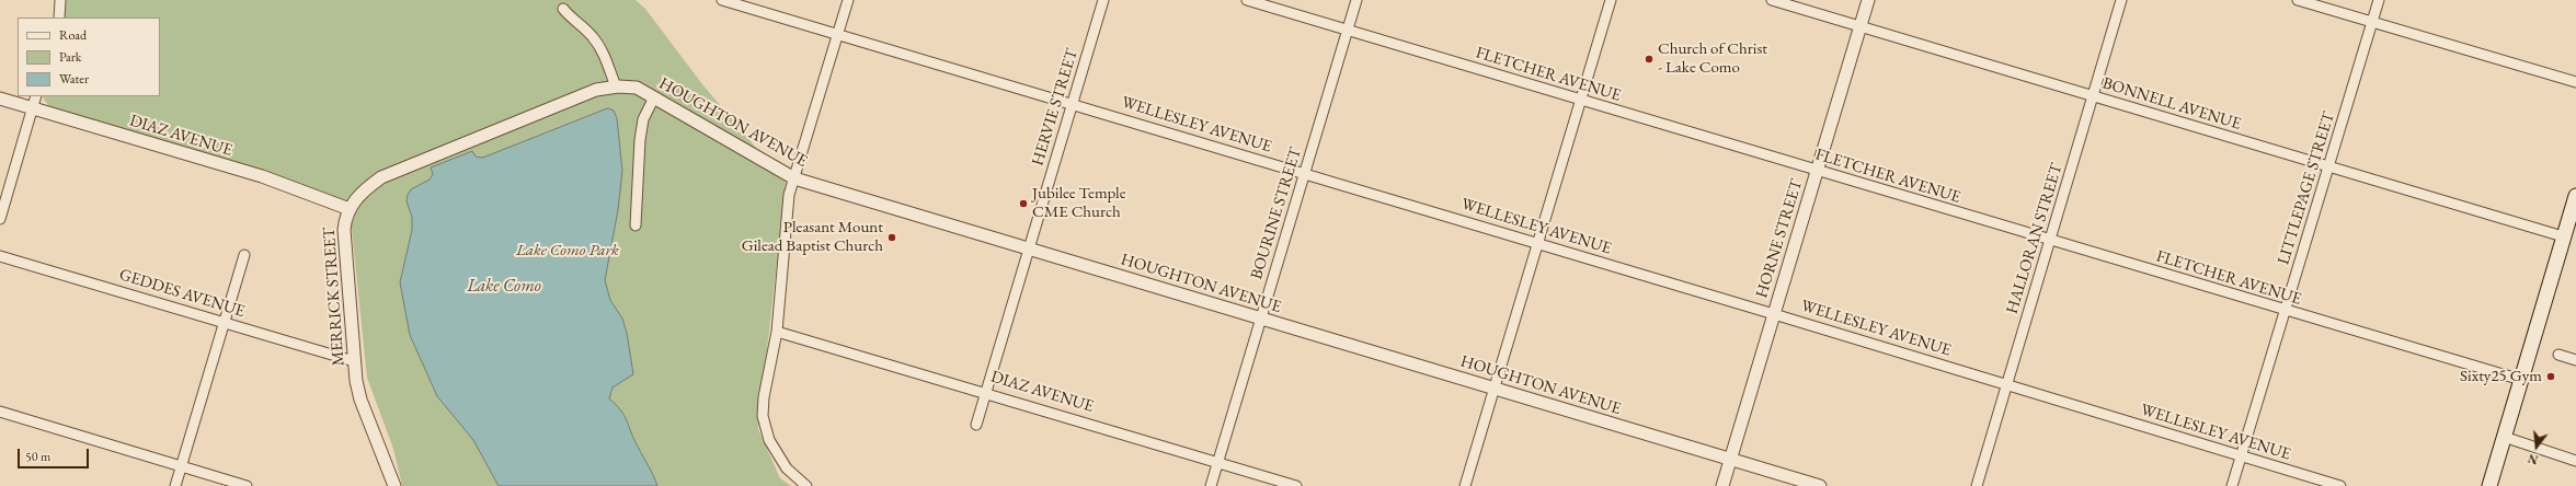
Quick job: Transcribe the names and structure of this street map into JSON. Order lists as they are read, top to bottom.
{
  "streets": {
    "street": [
      "FLETCHER AVENUE",
      "BONNELL AVENUE",
      "HERVIE STREET",
      "HOUGHTON AVENUE",
      "WELLESLEY AVENUE",
      "DIAZ AVENUE",
      "LITTLEPAGE STREET",
      "BOURINE STREET",
      "HORNE STREET",
      "HALLORAN STREET",
      "GEDDES AVENUE",
      "MERRICK STREET"
    ]
  },
  "crossings": [
    ["FLETCHER AVENUE", "LITTLEPAGE STREET"],
    ["FLETCHER AVENUE", "BOURINE STREET"],
    ["FLETCHER AVENUE", "HORNE STREET"],
    ["FLETCHER AVENUE", "HALLORAN STREET"],
    ["BONNELL AVENUE", "LITTLEPAGE STREET"],
    ["BONNELL AVENUE", "HORNE STREET"],
    ["BONNELL AVENUE", "HALLORAN STREET"],
    ["HERVIE STREET", "HOUGHTON AVENUE"],
    ["HERVIE STREET", "WELLESLEY AVENUE"],
    ["HERVIE STREET", "DIAZ AVENUE"],
    ["HOUGHTON AVENUE", "BOURINE STREET"],
    ["HOUGHTON AVENUE", "HORNE STREET"],
    ["HOUGHTON AVENUE", "MERRICK STREET"],
    ["WELLESLEY AVENUE", "LITTLEPAGE STREET"],
    ["WELLESLEY AVENUE", "BOURINE STREET"],
    ["WELLESLEY AVENUE", "HORNE STREET"],
    ["WELLESLEY AVENUE", "HALLORAN STREET"],
    ["DIAZ AVENUE", "BOURINE STREET"],
    ["DIAZ AVENUE", "MERRICK STREET"],
    ["GEDDES AVENUE", "MERRICK STREET"]
  ],
  "water": ["Lake Como"],
  "parks": ["Lake Como Park"],
  "places": [
    "Church of Christ - Lake Como",
    "Jubilee Temple CME Church",
    "Pleasant Mount Gilead Baptist Church",
    "Sixty25 Gym"
  ],
  "legend": ["Road", "Park", "Water"],
  "scale_bar": "50 m",
  "north": "bottom"
}
